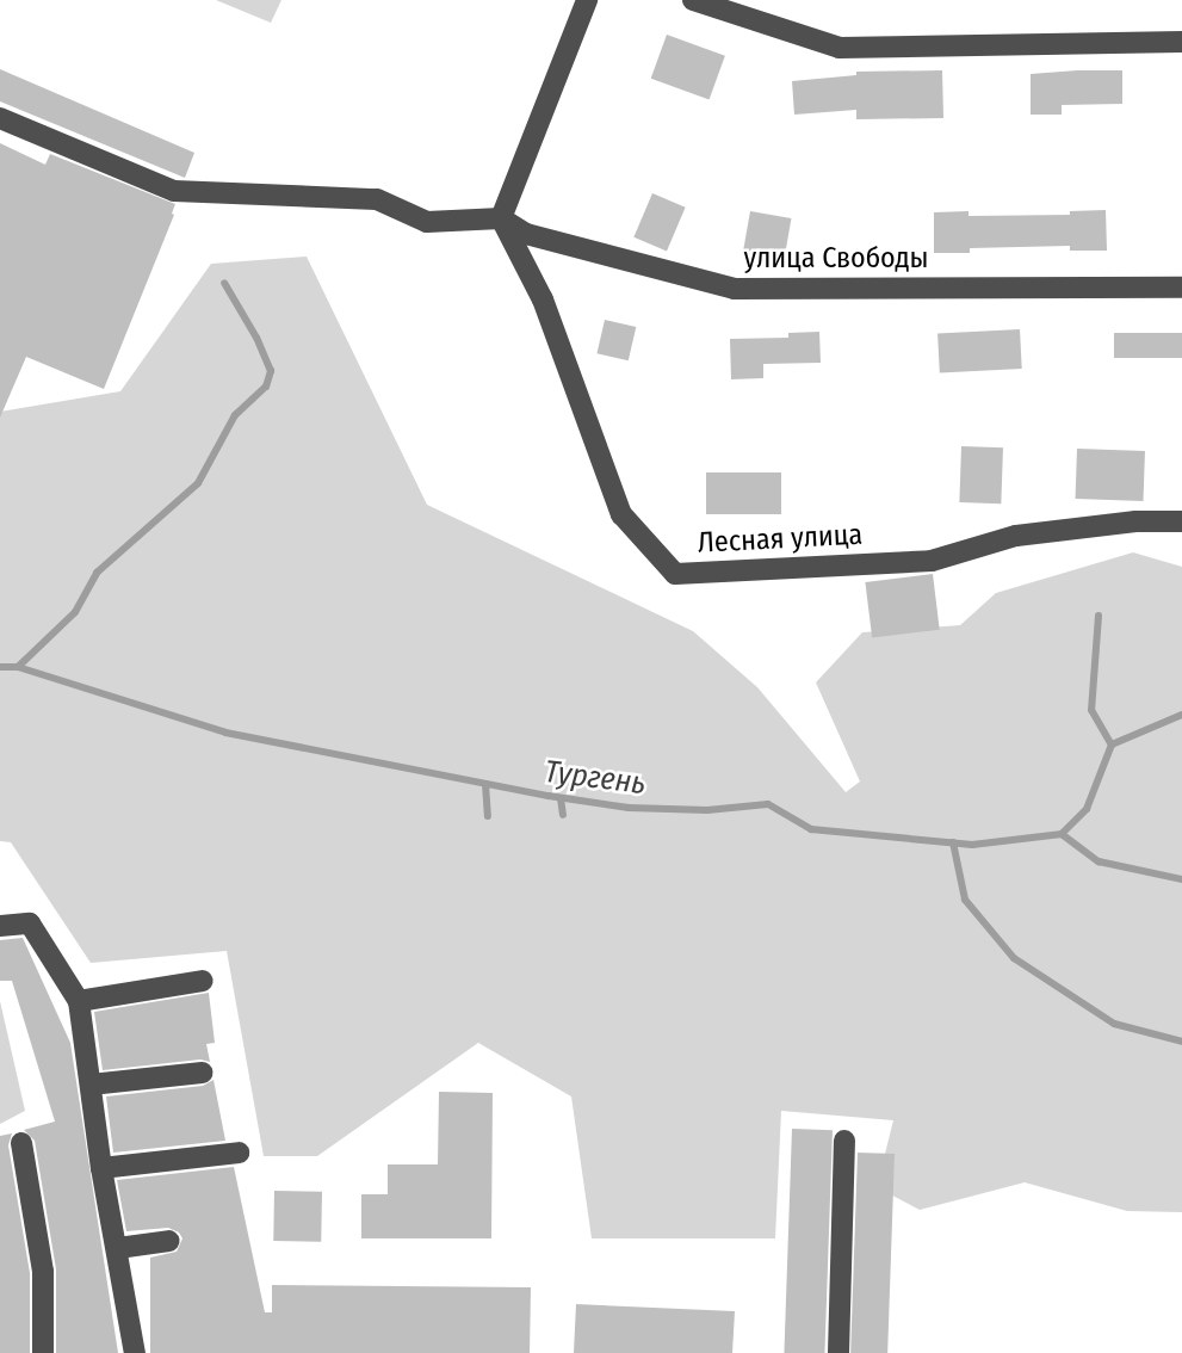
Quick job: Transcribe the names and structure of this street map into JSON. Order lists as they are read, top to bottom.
{
  "streets": {
    "street": ["улица Свободы", "Лесная улица"]
  },
  "crossings": [
    ["улица Свободы", "Лесная улица"]
  ],
  "water": ["Тургень"]
}
